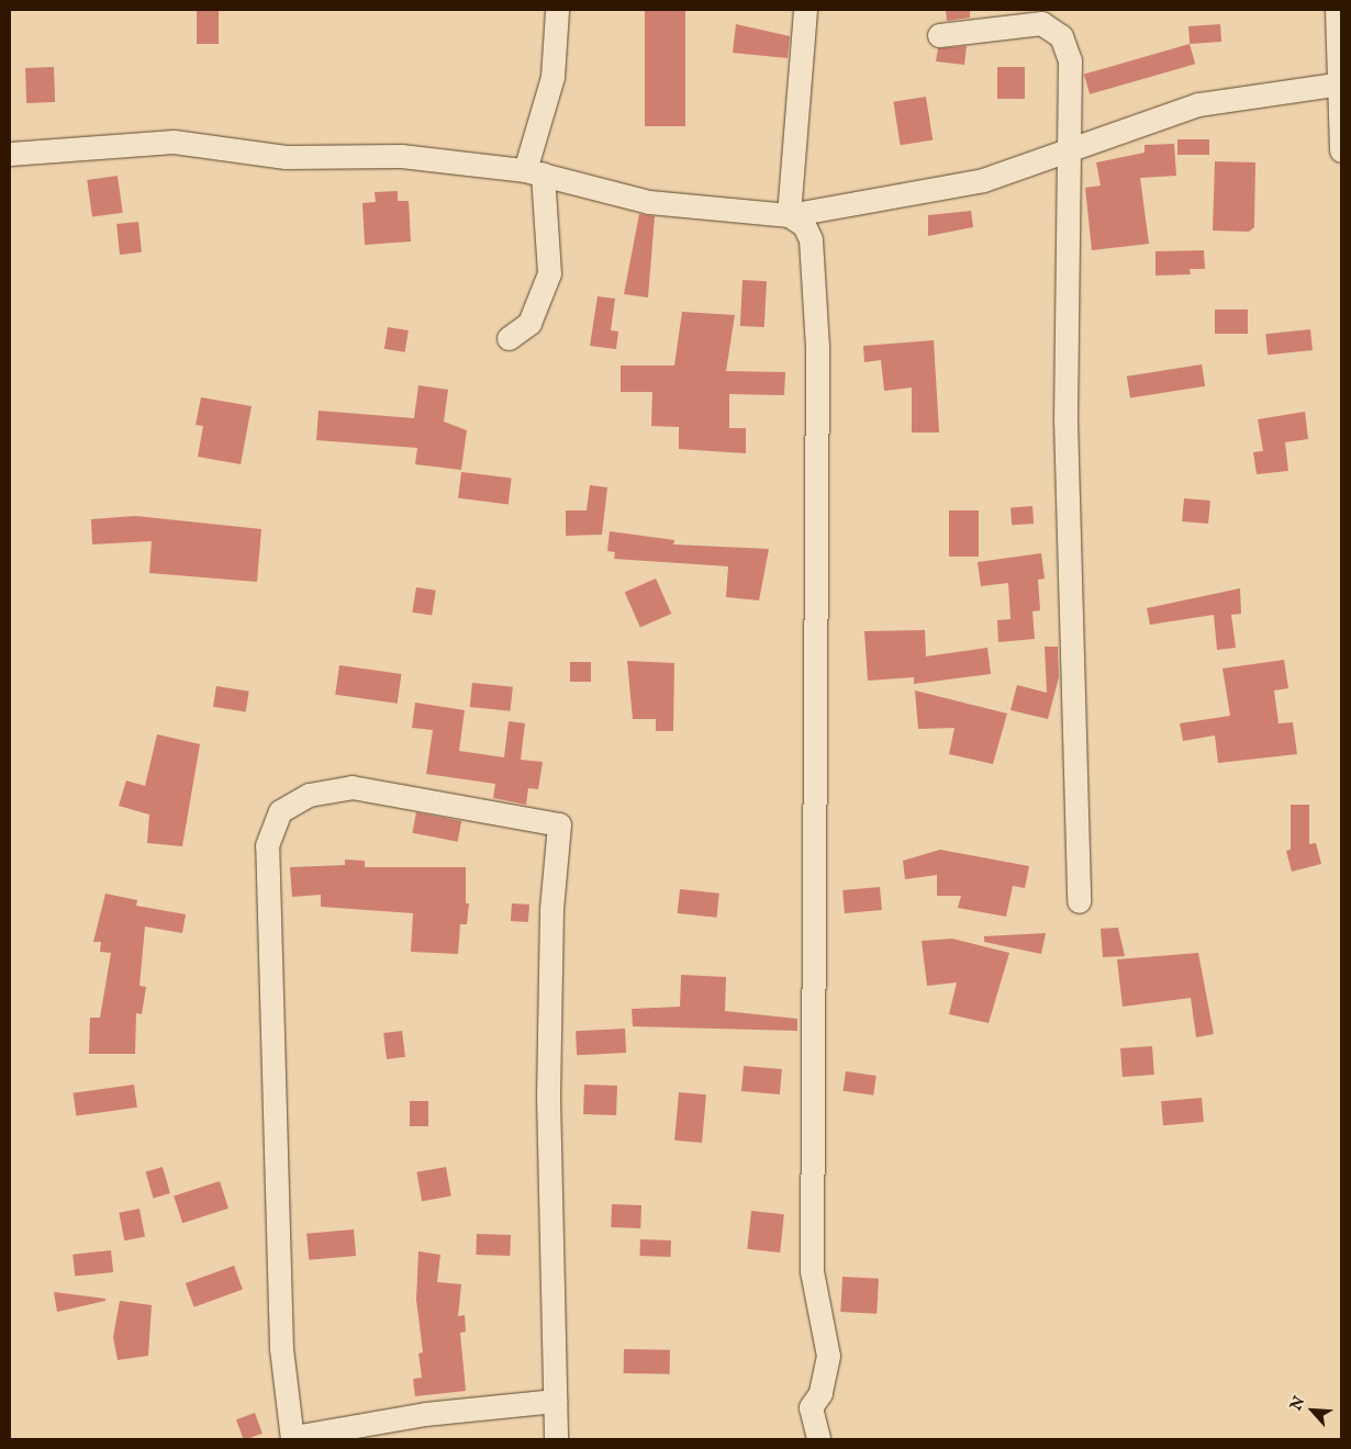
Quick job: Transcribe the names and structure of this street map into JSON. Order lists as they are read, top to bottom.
{
  "north": "top left"
}
